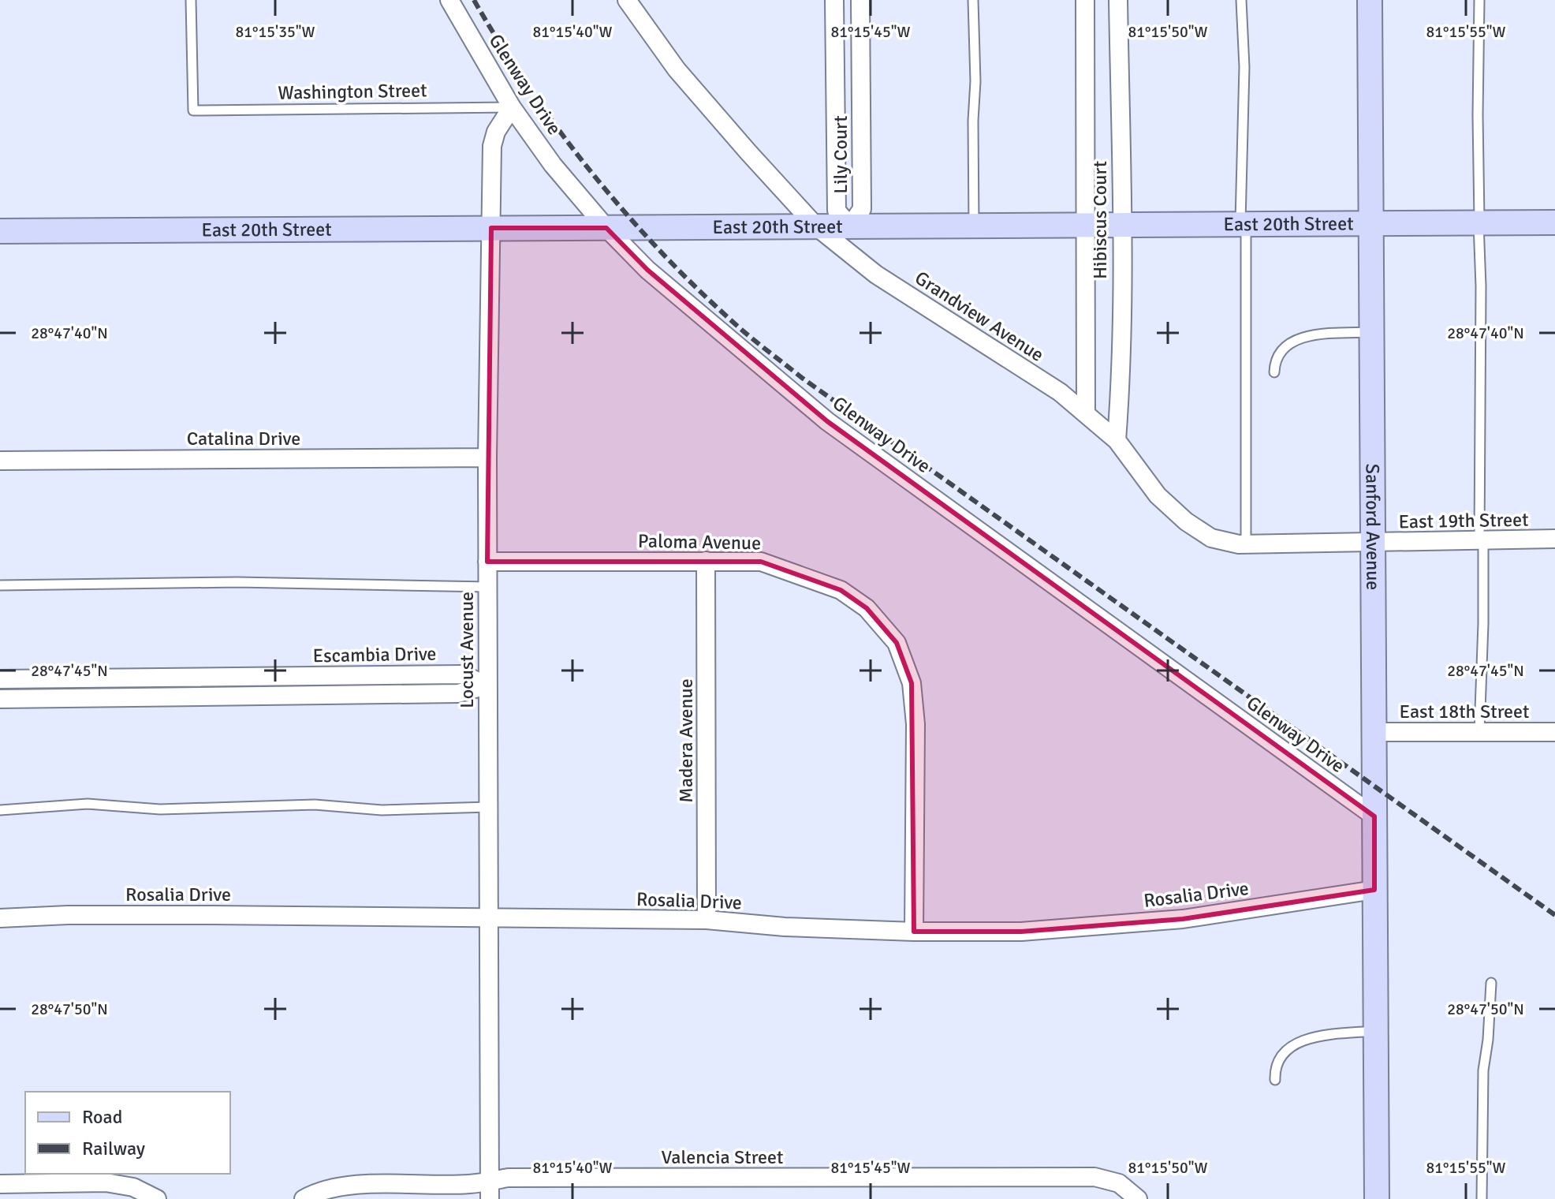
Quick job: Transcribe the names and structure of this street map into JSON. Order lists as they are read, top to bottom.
{
  "streets": {
    "street": [
      "Glenway Drive",
      "Lily Court",
      "Hibiscus Court",
      "East 20th Street",
      "Grandview Avenue",
      "Catalina Drive",
      "East 19th Street",
      "Sanford Avenue",
      "Paloma Avenue",
      "Locust Avenue",
      "Escambia Drive",
      "East 18th Street",
      "Madera Avenue",
      "Rosalia Drive",
      "Valencia Street"
    ],
    "lane": ["Washington Street"]
  },
  "crossings": [
    ["Glenway Drive", "Washington Street"],
    ["Glenway Drive", "East 20th Street"],
    ["Glenway Drive", "Sanford Avenue"],
    ["Glenway Drive", "Locust Avenue"],
    ["Washington Street", "Locust Avenue"],
    ["Lily Court", "East 20th Street"],
    ["Hibiscus Court", "East 20th Street"],
    ["Hibiscus Court", "Grandview Avenue"],
    ["East 20th Street", "Grandview Avenue"],
    ["East 20th Street", "Sanford Avenue"],
    ["East 20th Street", "Locust Avenue"],
    ["Grandview Avenue", "East 19th Street"],
    ["Grandview Avenue", "Sanford Avenue"],
    ["Catalina Drive", "Locust Avenue"],
    ["East 19th Street", "Sanford Avenue"],
    ["Sanford Avenue", "East 18th Street"],
    ["Sanford Avenue", "Rosalia Drive"],
    ["Paloma Avenue", "Locust Avenue"],
    ["Paloma Avenue", "Madera Avenue"],
    ["Paloma Avenue", "Rosalia Drive"],
    ["Locust Avenue", "Escambia Drive"],
    ["Locust Avenue", "Rosalia Drive"],
    ["Locust Avenue", "Valencia Street"],
    ["Madera Avenue", "Rosalia Drive"]
  ],
  "legend": ["Road", "Railway"],
  "coordinates": [
    "81°15'35\"W",
    "81°15'40\"W",
    "81°15'45\"W",
    "81°15'50\"W",
    "81°15'55\"W",
    "28°47'40\"N",
    "28°47'45\"N",
    "28°47'50\"N"
  ]
}
